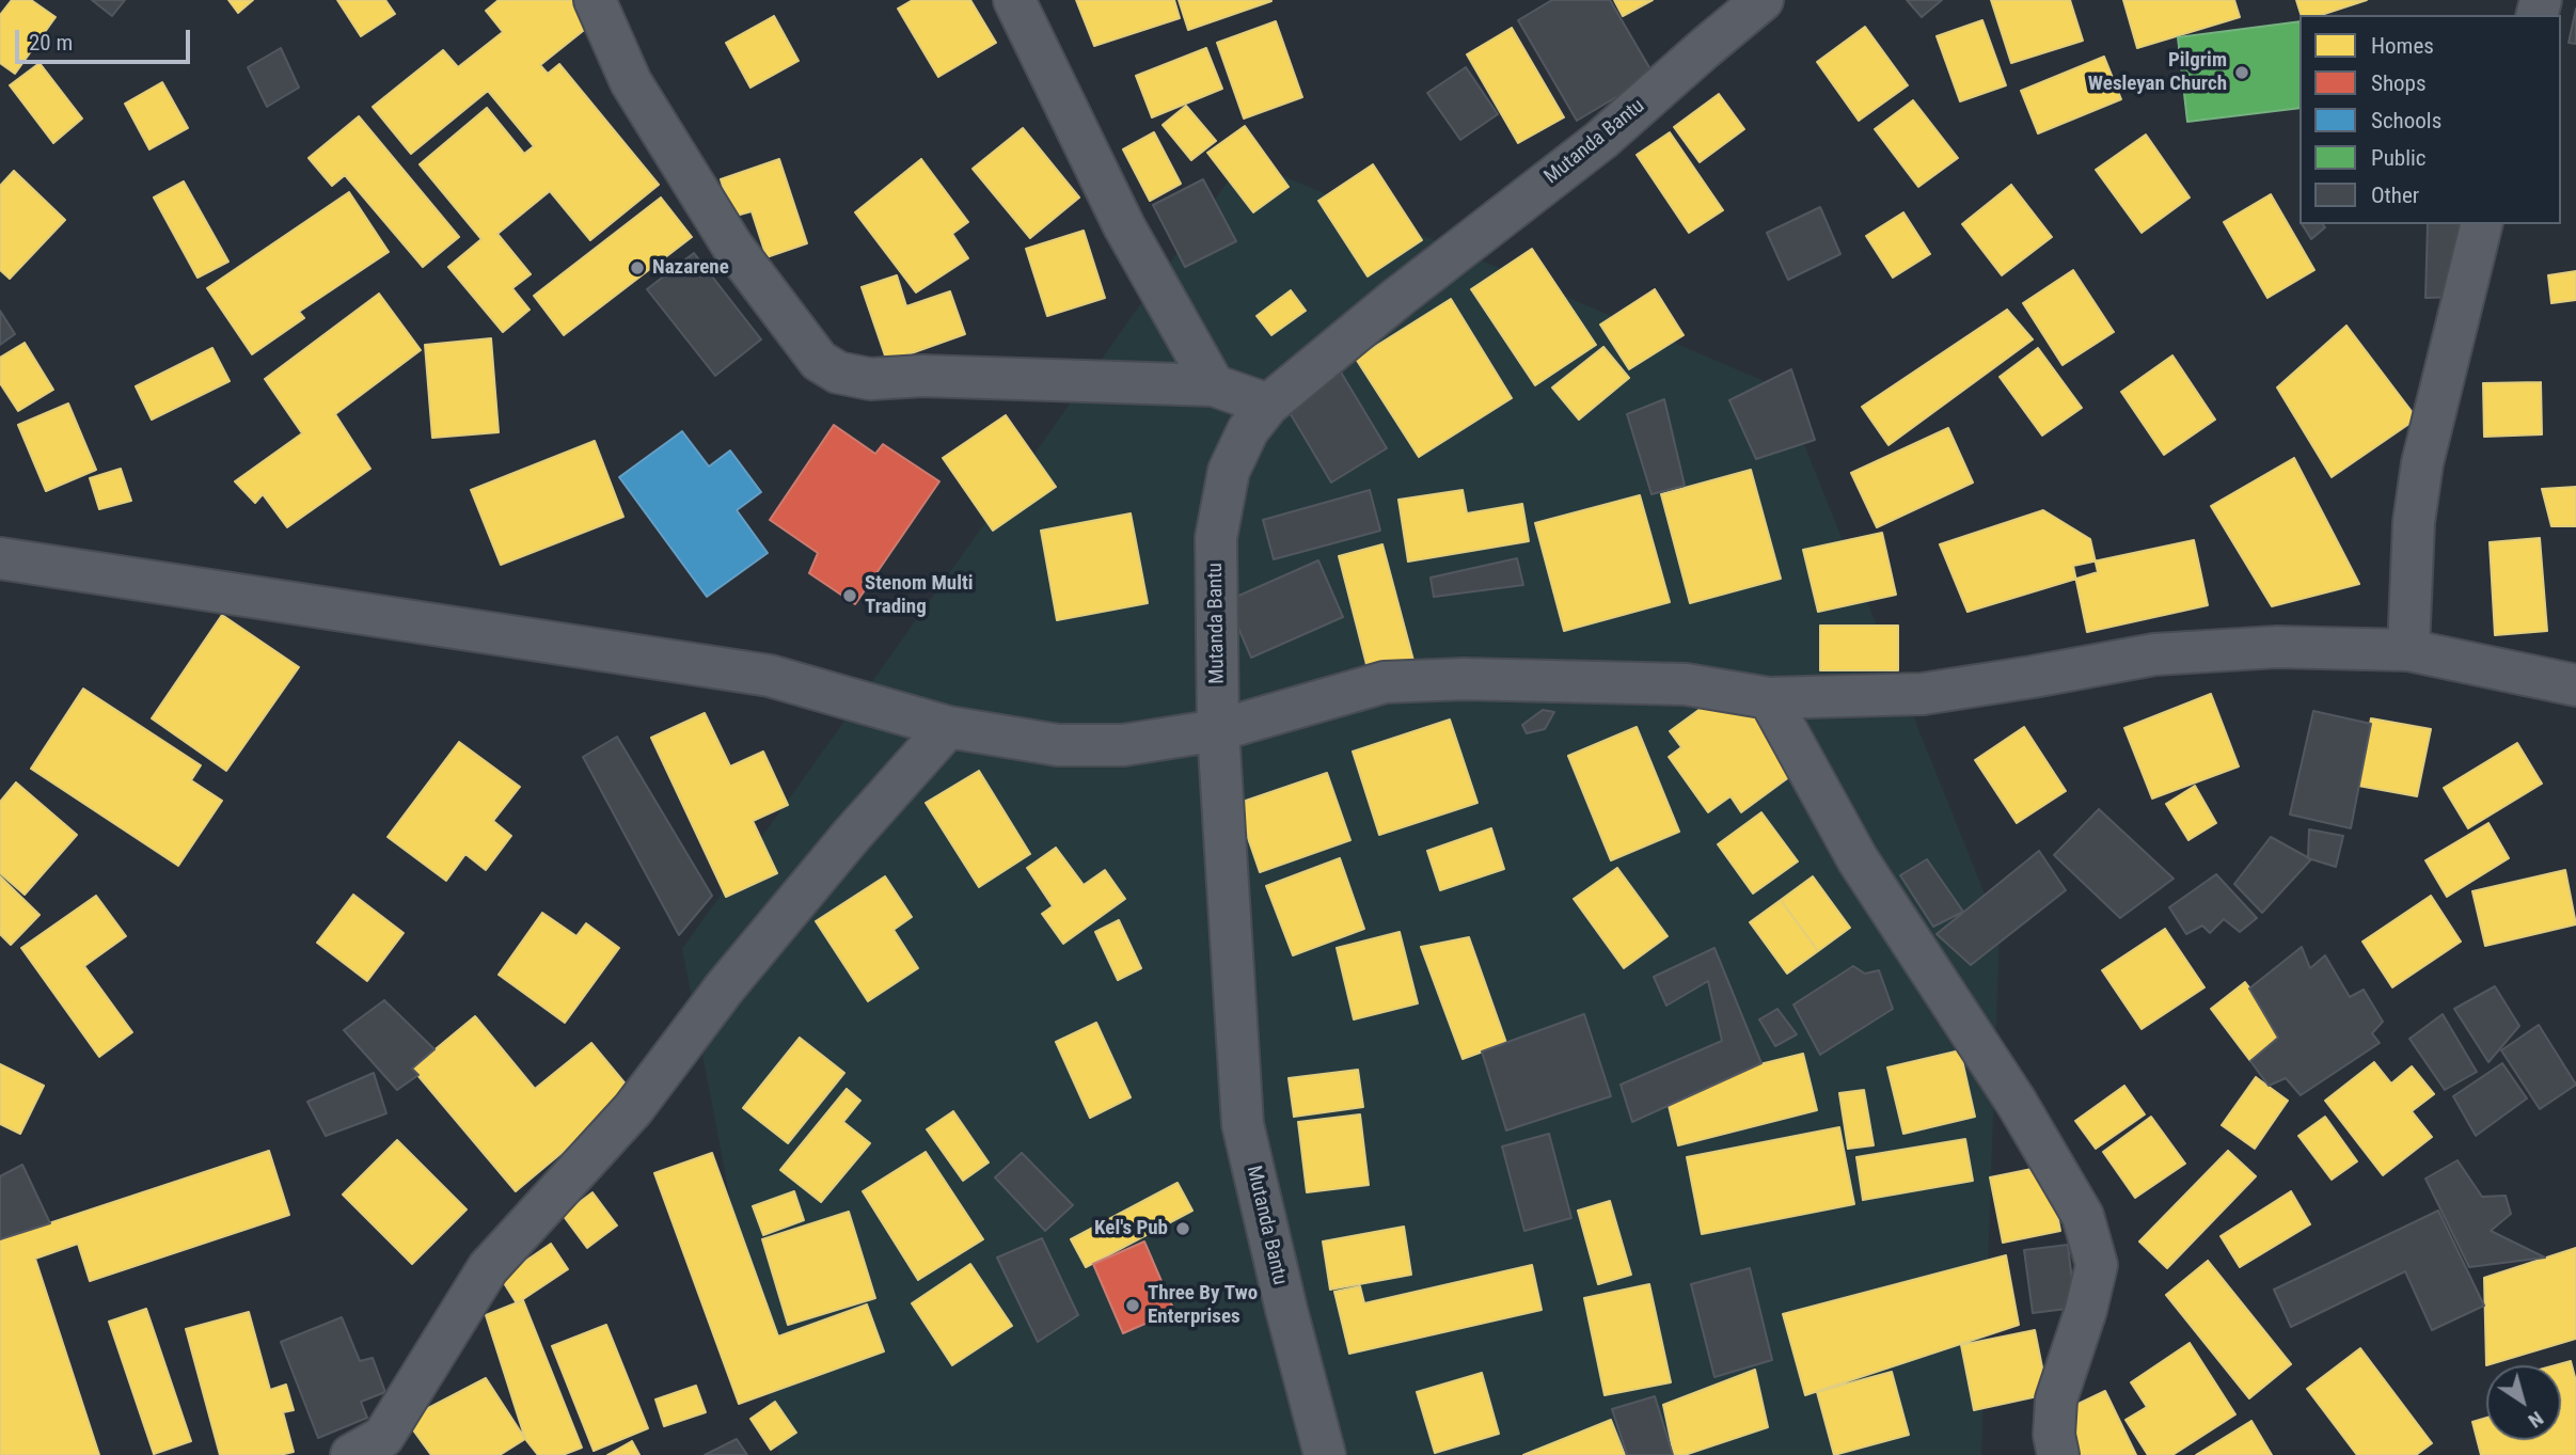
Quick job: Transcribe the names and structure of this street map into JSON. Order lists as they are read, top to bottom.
{
  "streets": {
    "street": ["Mutanda Bantu"]
  },
  "places": [
    "Pilgrim Wesleyan Church",
    "Nazarene",
    "Stenom Multi Trading",
    "Kel's Pub",
    "Three By Two Enterprises"
  ],
  "legend": [
    "Homes",
    "Shops",
    "Schools",
    "Public",
    "Other"
  ],
  "scale_bar": "20 m",
  "north": "bottom right"
}
